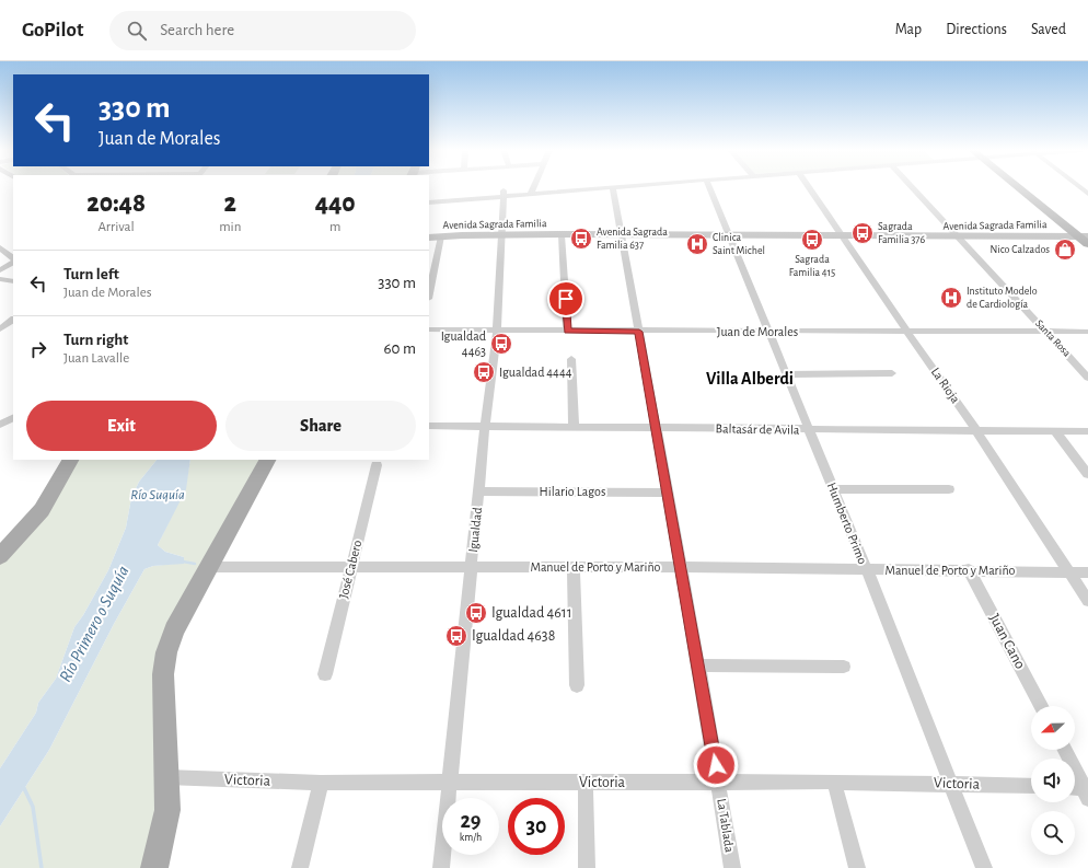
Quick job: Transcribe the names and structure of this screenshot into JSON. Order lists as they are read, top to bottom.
{
  "streets": {
    "main road": ["Avenida Sagrada Familia"],
    "street": [
      "Juan de Morales",
      "Santa Rosa",
      "La Rioja",
      "Baltasár de Avila",
      "Hilario Lagos",
      "Humberto Primo",
      "Igualdad",
      "Manuel de Porto y Mariño",
      "José Cabero",
      "Juan Cano",
      "Victoria",
      "La Tablada"
    ]
  },
  "crossings": [
    ["Avenida Sagrada Familia", "Santa Rosa"],
    ["Avenida Sagrada Familia", "La Rioja"],
    ["Avenida Sagrada Familia", "Humberto Primo"],
    ["Avenida Sagrada Familia", "Igualdad"],
    ["Avenida Sagrada Familia", "La Tablada"],
    ["Juan de Morales", "Santa Rosa"],
    ["Juan de Morales", "La Rioja"],
    ["Juan de Morales", "Humberto Primo"],
    ["Juan de Morales", "Igualdad"],
    ["Juan de Morales", "La Tablada"],
    ["La Rioja", "Baltasár de Avila"],
    ["La Rioja", "Manuel de Porto y Mariño"],
    ["Baltasár de Avila", "Humberto Primo"],
    ["Baltasár de Avila", "Igualdad"],
    ["Baltasár de Avila", "La Tablada"],
    ["Hilario Lagos", "Igualdad"],
    ["Hilario Lagos", "La Tablada"],
    ["Humberto Primo", "Manuel de Porto y Mariño"],
    ["Humberto Primo", "Victoria"],
    ["Igualdad", "Manuel de Porto y Mariño"],
    ["Igualdad", "Victoria"],
    ["Manuel de Porto y Mariño", "José Cabero"],
    ["Manuel de Porto y Mariño", "Juan Cano"],
    ["Manuel de Porto y Mariño", "La Tablada"],
    ["Victoria", "La Tablada"]
  ],
  "districts": ["Villa Alberdi"],
  "water": ["Río Suquía", "Río Primero o Suquía"],
  "places": {
    "bus stop": [
      "Sagrada Familia 376",
      "Avenida Sagrada Familia 637",
      "Sagrada Familia 415",
      "Igualdad 4463",
      "Igualdad 4444",
      "Igualdad 4611",
      "Igualdad 4638"
    ],
    "hospital": ["Clinica Saint Michel", "Instituto Modelo de Cardiología"],
    "shop": ["Nico Calzados"]
  },
  "north": "left",
  "page": {
    "header": "GoPilot",
    "search": "Search here",
    "nav": ["Map", "Directions", "Saved"],
    "turn": ["330 m", "Juan de Morales"],
    "eta": [
      "20:48",
      "Arrival",
      "2",
      "min",
      "440",
      "m"
    ],
    "list": [
      {
        "name": "Turn left",
        "note": "Juan de Morales",
        "value": "330 m"
      },
      {
        "name": "Turn right",
        "note": "Juan Lavalle",
        "value": "60 m"
      }
    ],
    "buttons": ["Exit", "Share"],
    "speed": "29 km/h",
    "limit": "30"
  }
}
